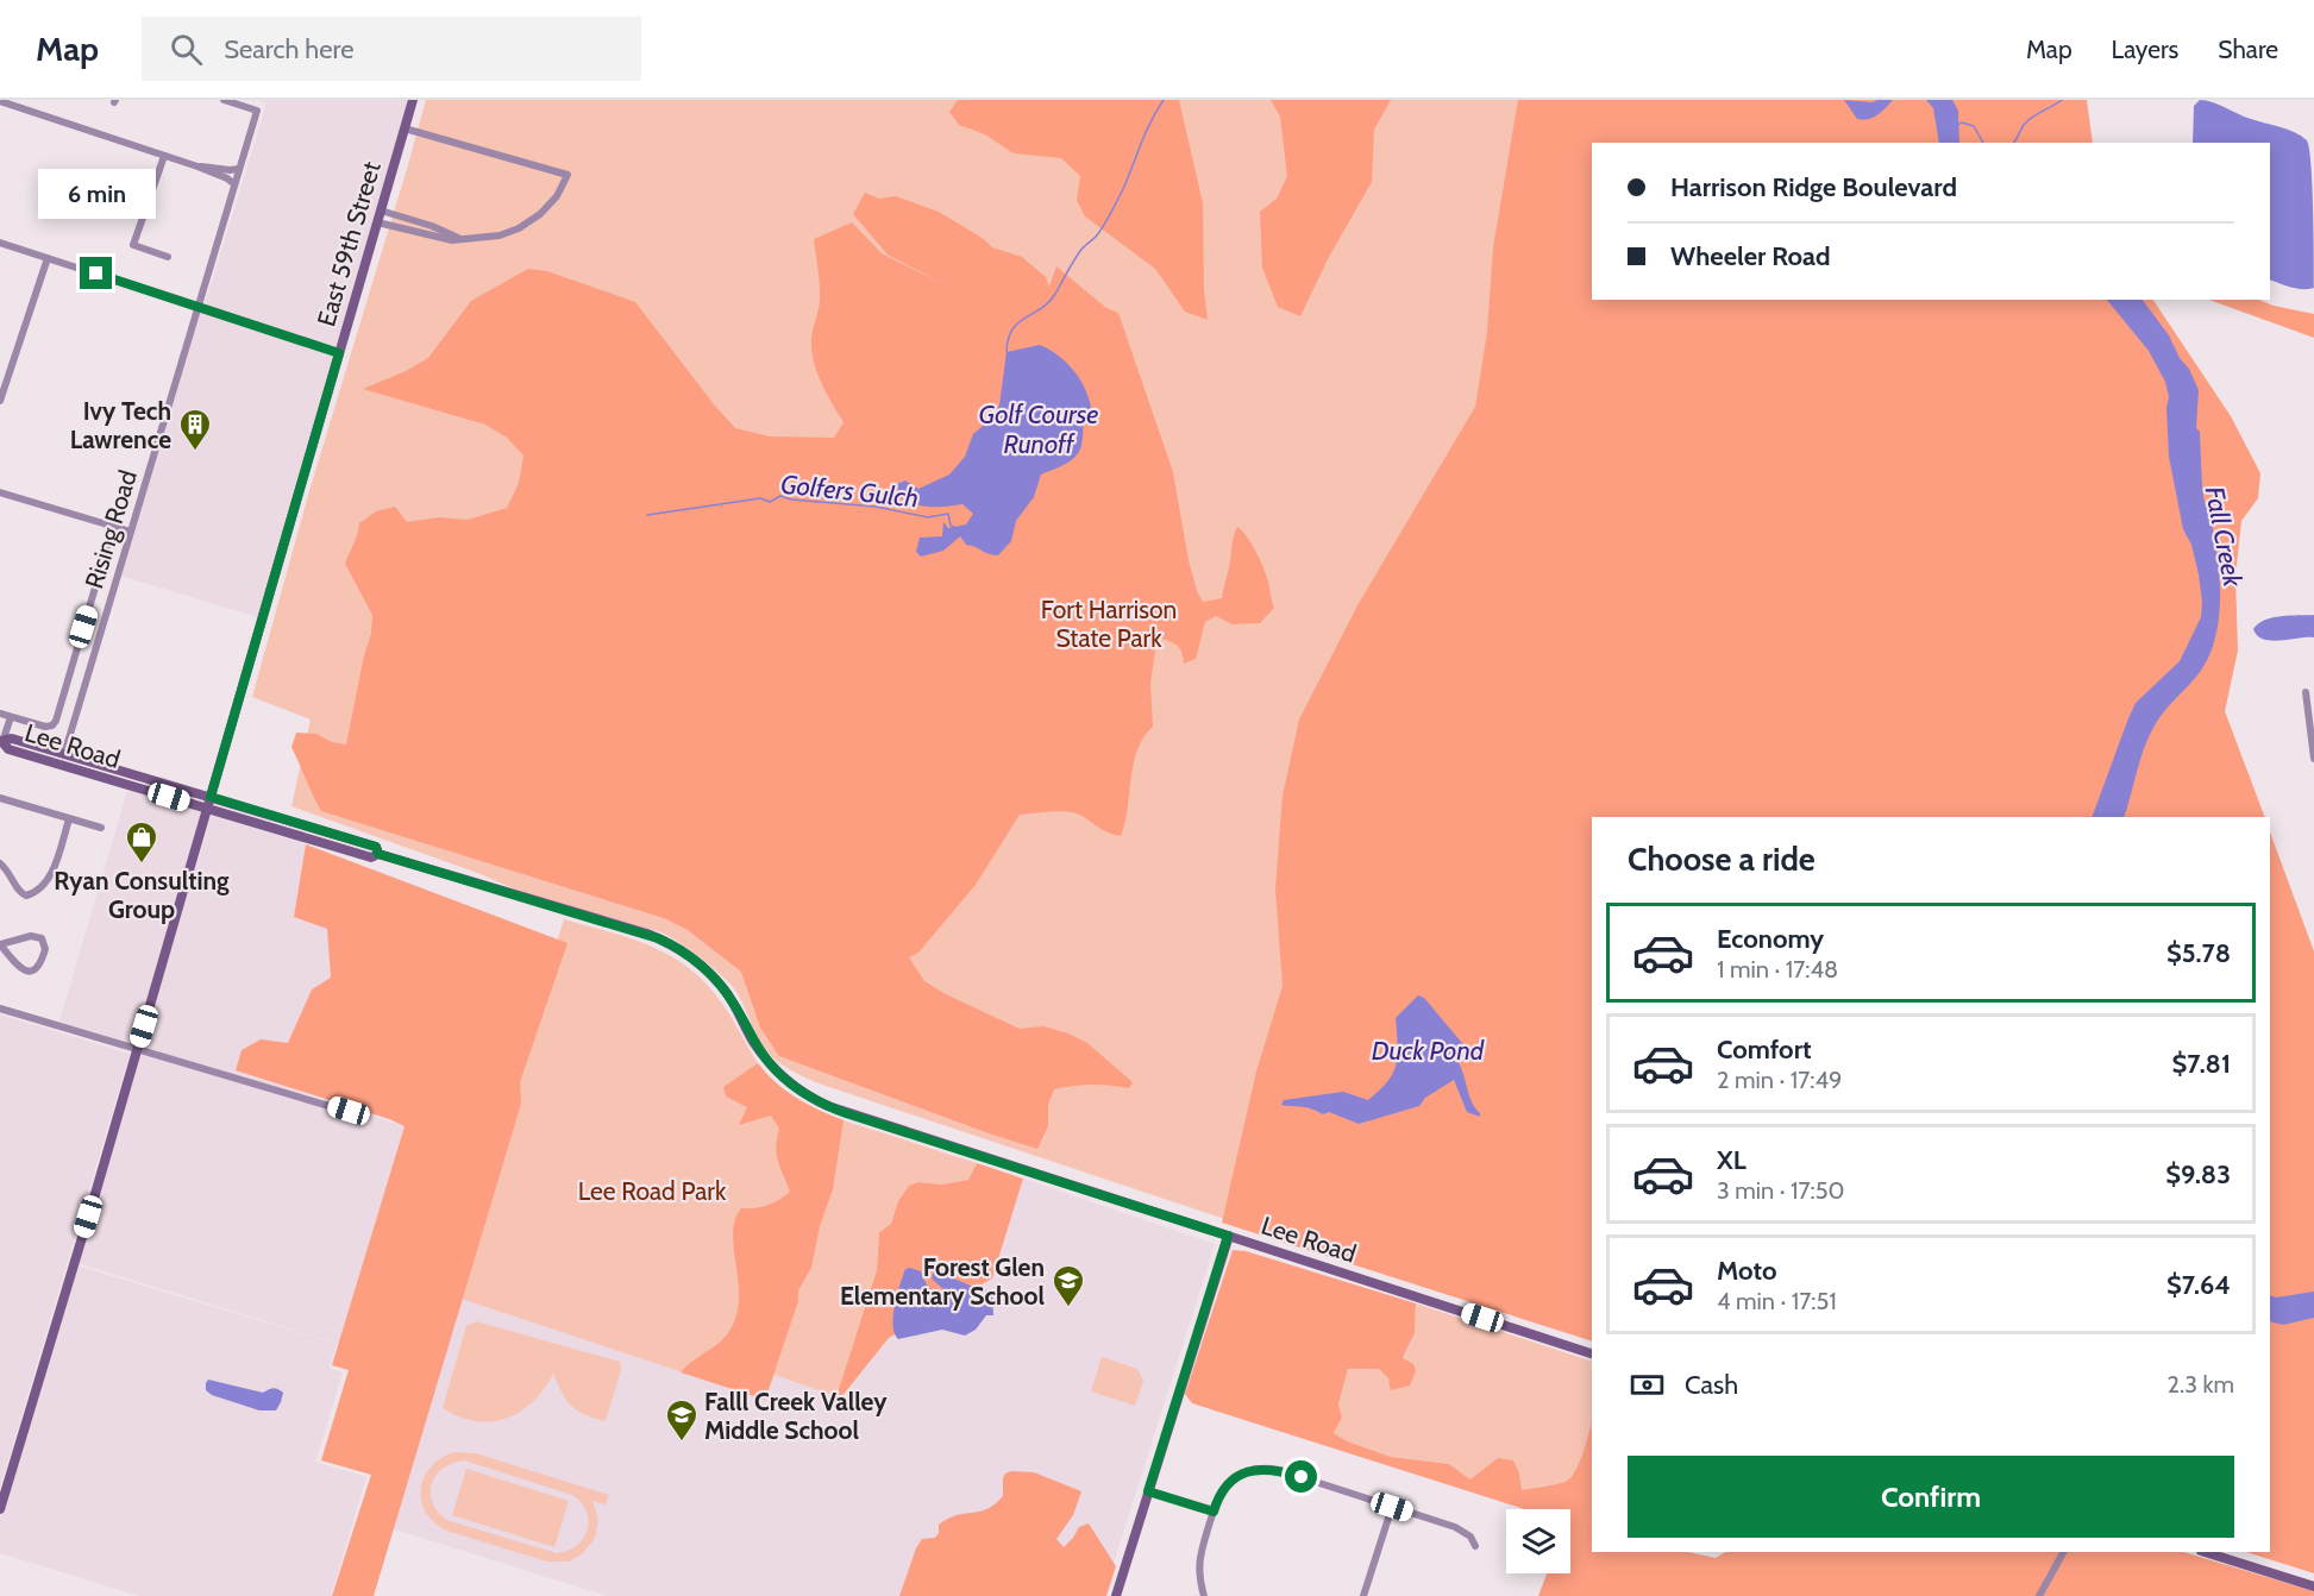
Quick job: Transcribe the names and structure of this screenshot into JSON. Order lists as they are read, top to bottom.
{
  "streets": {
    "street": ["East 59th Street", "Rising Road", "Lee Road"]
  },
  "crossings": [
    ["East 59th Street", "Lee Road"],
    ["Rising Road", "Lee Road"]
  ],
  "water": [
    "Golf Course Runoff",
    "Golfers Gulch",
    "Fall Creek",
    "Duck Pond"
  ],
  "parks": ["Fort Harrison State Park", "Lee Road Park"],
  "places": {
    "building": ["Ivy Tech Lawrence"],
    "shop": ["Ryan Consulting Group"],
    "school or university": ["Forest Glen Elementary School", "Falll Creek Valley Middle School"]
  },
  "page": {
    "header": "Map",
    "search": "Search here",
    "nav": ["Map", "Layers", "Share"],
    "banner": ["Harrison Ridge Boulevard", "Wheeler Road"],
    "bubble": "6 min",
    "heading": "Choose a ride",
    "list": [
      {
        "name": "Economy",
        "note": "1 min · 17:48",
        "value": "$5.78"
      },
      {
        "name": "Comfort",
        "note": "2 min · 17:49",
        "value": "$7.81"
      },
      {
        "name": "XL",
        "note": "3 min · 17:50",
        "value": "$9.83"
      },
      {
        "name": "Moto",
        "note": "4 min · 17:51",
        "value": "$7.64"
      }
    ],
    "pay": ["Cash", "2.3 km"],
    "buttons": "Confirm"
  }
}
